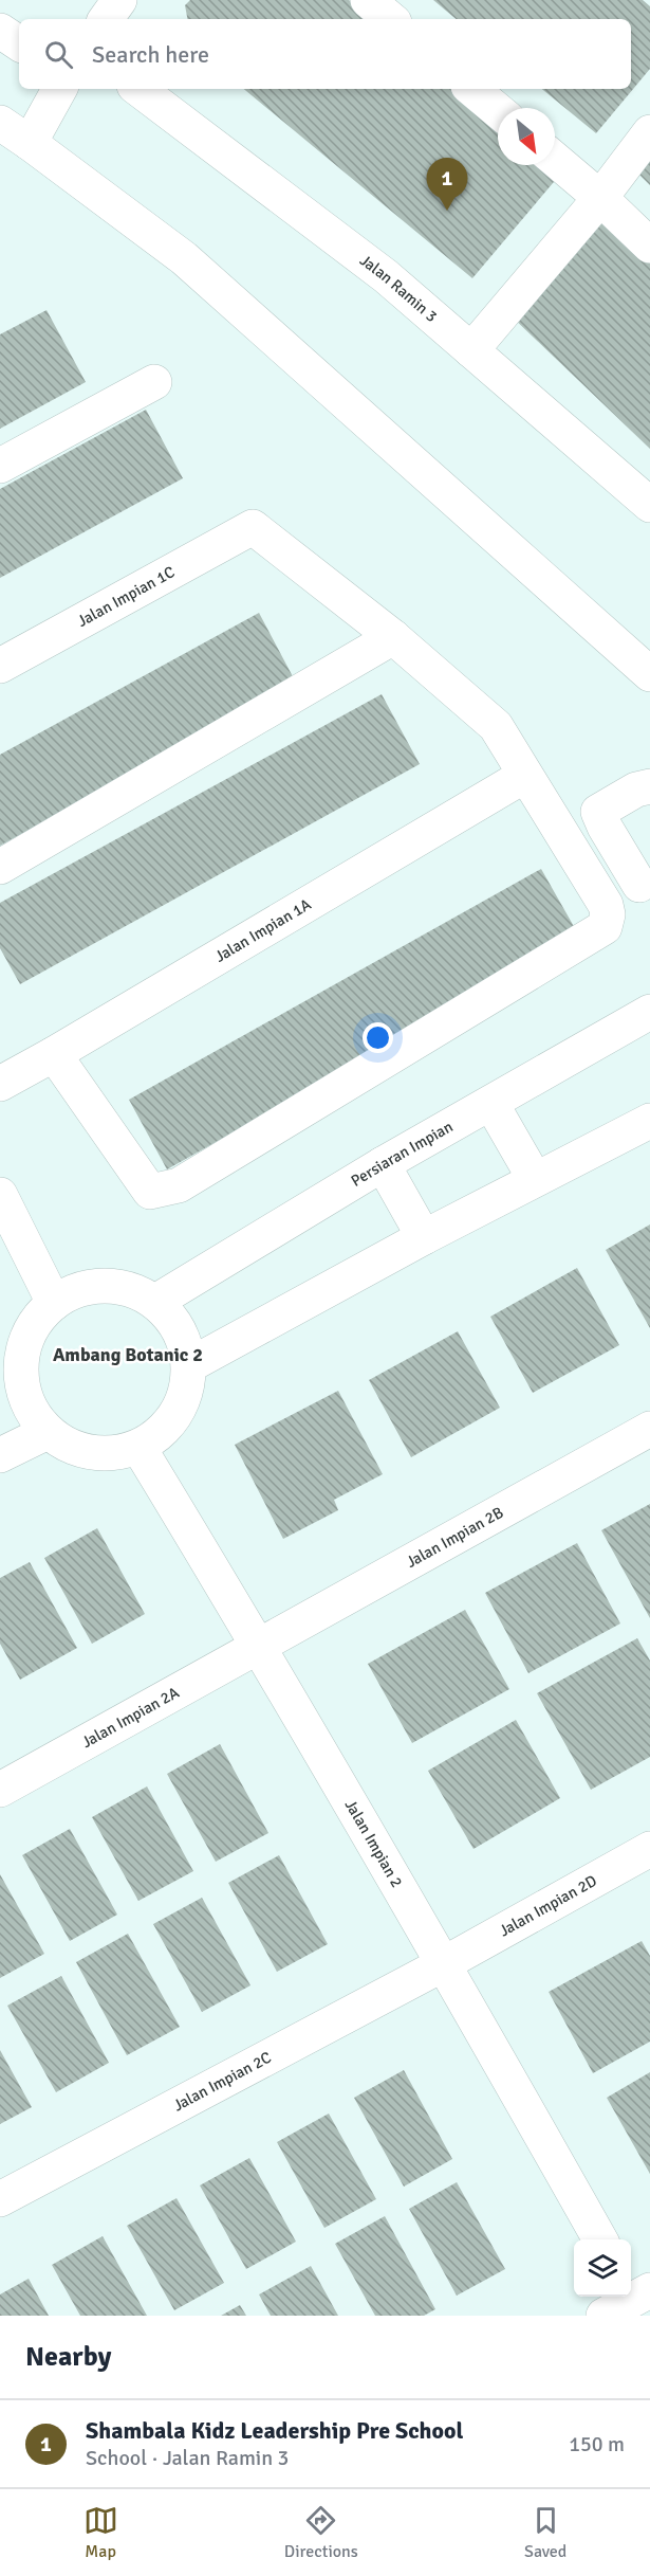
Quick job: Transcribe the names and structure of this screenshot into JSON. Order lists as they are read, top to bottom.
{
  "streets": {
    "street": [
      "Jalan Ramin 3",
      "Jalan Impian 1C",
      "Jalan Impian 1A",
      "Persiaran Impian",
      "Jalan Impian 2B",
      "Jalan Impian 2A",
      "Jalan Impian 2",
      "Jalan Impian 2D",
      "Jalan Impian 2C"
    ]
  },
  "crossings": [
    ["Persiaran Impian", "Jalan Impian 2"],
    ["Jalan Impian 2B", "Jalan Impian 2A"],
    ["Jalan Impian 2B", "Jalan Impian 2"],
    ["Jalan Impian 2A", "Jalan Impian 2"],
    ["Jalan Impian 2", "Jalan Impian 2D"],
    ["Jalan Impian 2", "Jalan Impian 2C"],
    ["Jalan Impian 2D", "Jalan Impian 2C"]
  ],
  "districts": ["Ambang Botanic 2"],
  "north": "bottom right",
  "page": {
    "search": "Search here",
    "pins": "1",
    "heading": "Nearby",
    "list": [
      {
        "mark": "1",
        "name": "Shambala Kidz Leadership Pre School",
        "note": "School · Jalan Ramin 3",
        "value": "150 m"
      }
    ],
    "nav": ["Map", "Directions", "Saved"]
  }
}
